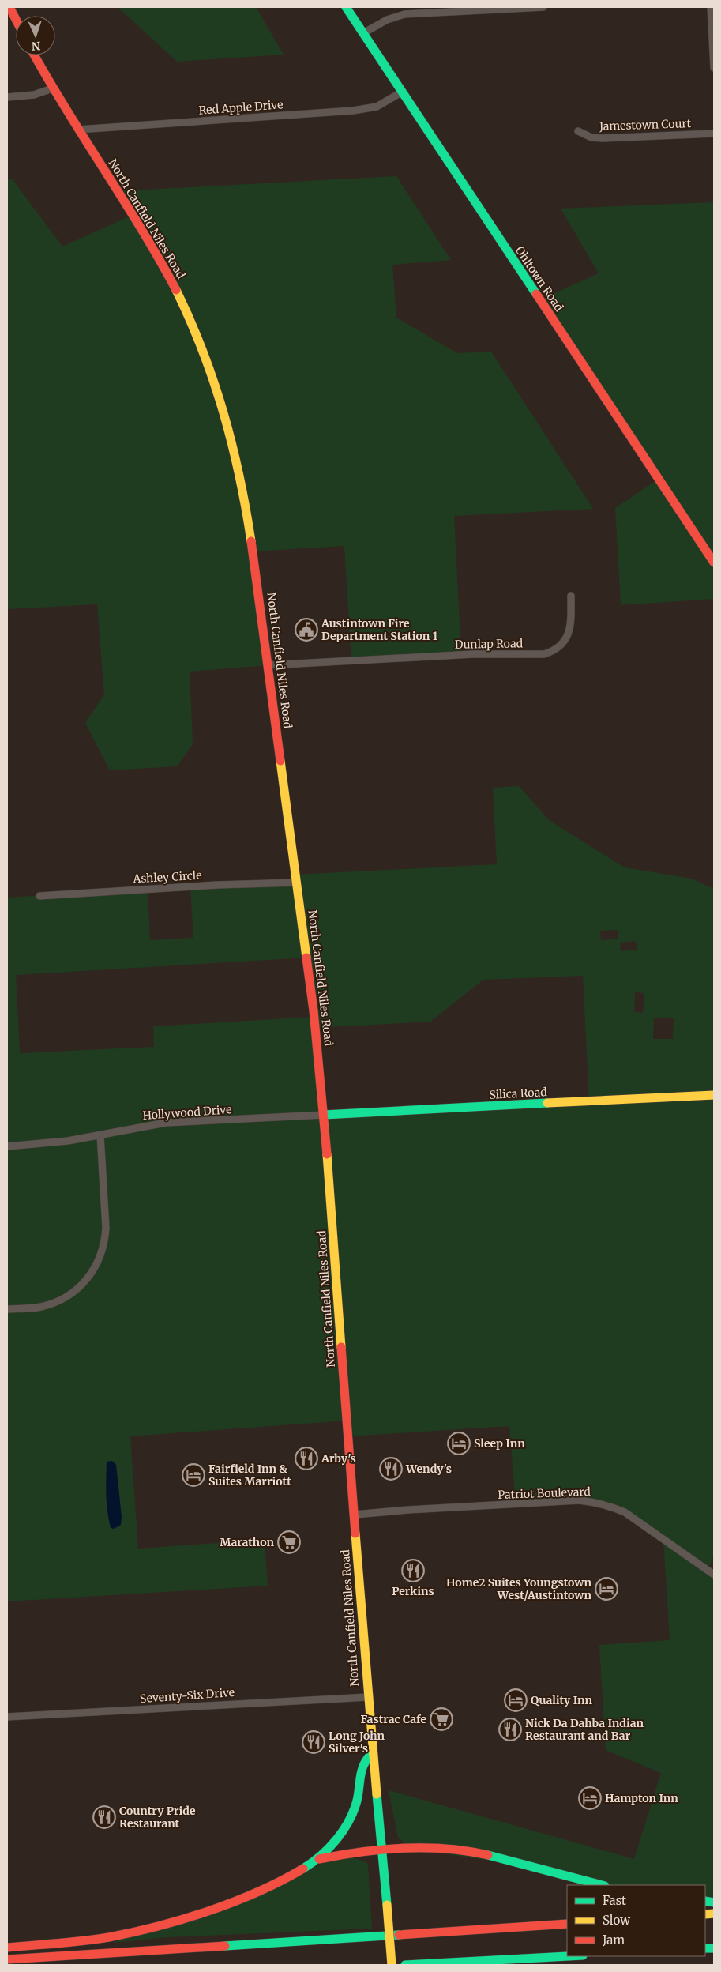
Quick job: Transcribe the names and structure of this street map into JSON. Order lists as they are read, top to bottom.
{
  "streets": {
    "main road": ["North Canfield Niles Road", "Ohltown Road", "Silica Road"],
    "street": [
      "Red Apple Drive",
      "Jamestown Court",
      "Dunlap Road",
      "Ashley Circle",
      "Hollywood Drive",
      "Patriot Boulevard",
      "Seventy-Six Drive"
    ]
  },
  "crossings": [
    ["Red Apple Drive", "North Canfield Niles Road"],
    ["Red Apple Drive", "Ohltown Road"],
    ["North Canfield Niles Road", "Dunlap Road"],
    ["North Canfield Niles Road", "Ashley Circle"],
    ["North Canfield Niles Road", "Silica Road"],
    ["North Canfield Niles Road", "Hollywood Drive"],
    ["North Canfield Niles Road", "Patriot Boulevard"],
    ["North Canfield Niles Road", "Seventy-Six Drive"],
    ["Silica Road", "Hollywood Drive"]
  ],
  "places": {
    "public building": ["Austintown Fire Department Station 1"],
    "hotel": [
      "Sleep Inn",
      "Fairfield Inn & Suites Marriott",
      "Home2 Suites Youngstown West/Austintown",
      "Quality Inn",
      "Hampton Inn"
    ],
    "restaurant": [
      "Arby's",
      "Wendy's",
      "Perkins",
      "Nick Da Dahba Indian Restaurant and Bar",
      "Long John Silver's",
      "Country Pride Restaurant"
    ],
    "supermarket": ["Marathon", "Fastrac Cafe"]
  },
  "legend": ["Fast", "Slow", "Jam"],
  "north": "bottom"
}
